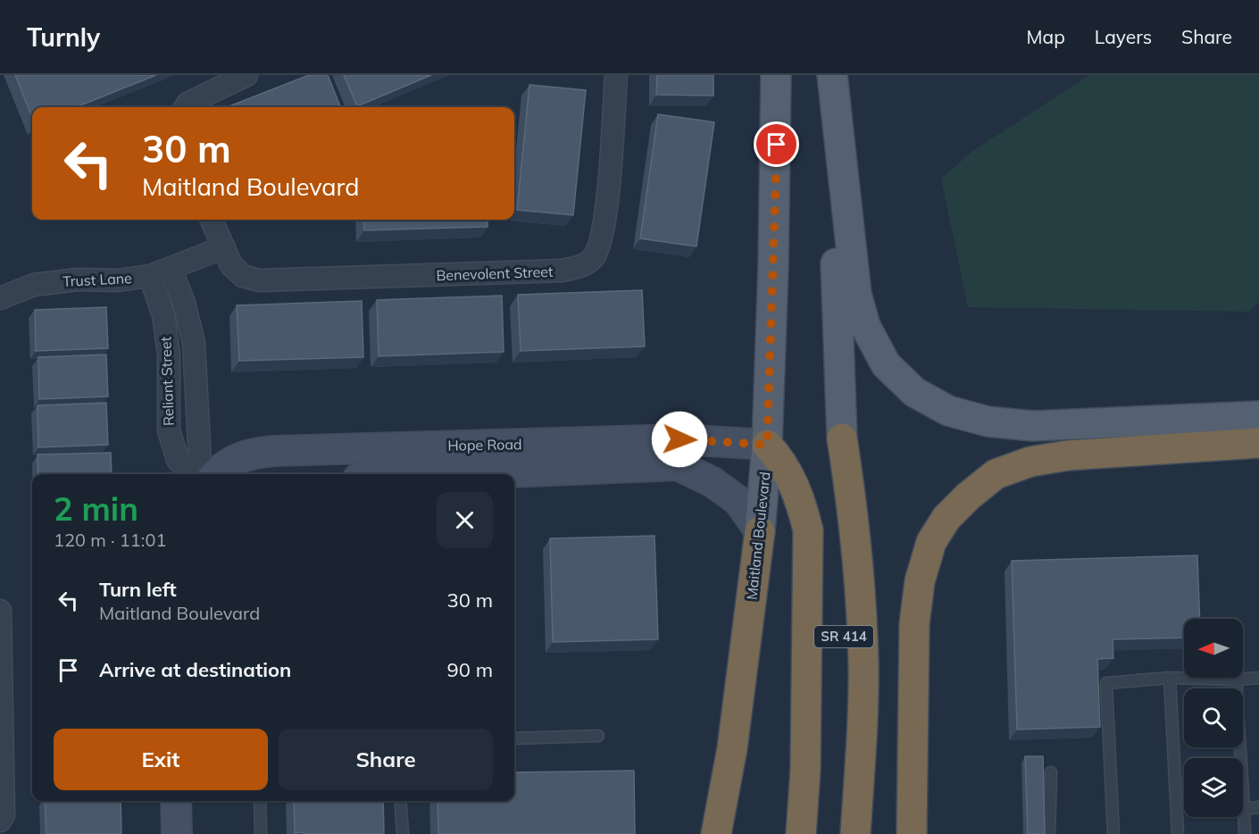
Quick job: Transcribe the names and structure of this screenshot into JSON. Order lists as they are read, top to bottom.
{
  "streets": {
    "highway": ["Maitland Boulevard", "SR 414"],
    "main road": ["Hope Road"],
    "street": ["Benevolent Street", "Trust Lane", "Reliant Street"]
  },
  "crossings": [
    ["Benevolent Street", "Trust Lane"],
    ["Trust Lane", "Reliant Street"],
    ["Hope Road", "Maitland Boulevard"]
  ],
  "north": "left",
  "page": {
    "header": "Turnly",
    "nav": ["Map", "Layers", "Share"],
    "turn": ["30 m", "Maitland Boulevard"],
    "heading": ["2 min", "120 m · 11:01"],
    "list": [
      {
        "name": "Turn left",
        "note": "Maitland Boulevard",
        "value": "30 m"
      },
      {
        "name": "Arrive at destination",
        "value": "90 m"
      }
    ],
    "buttons": ["Exit", "Share"]
  }
}
